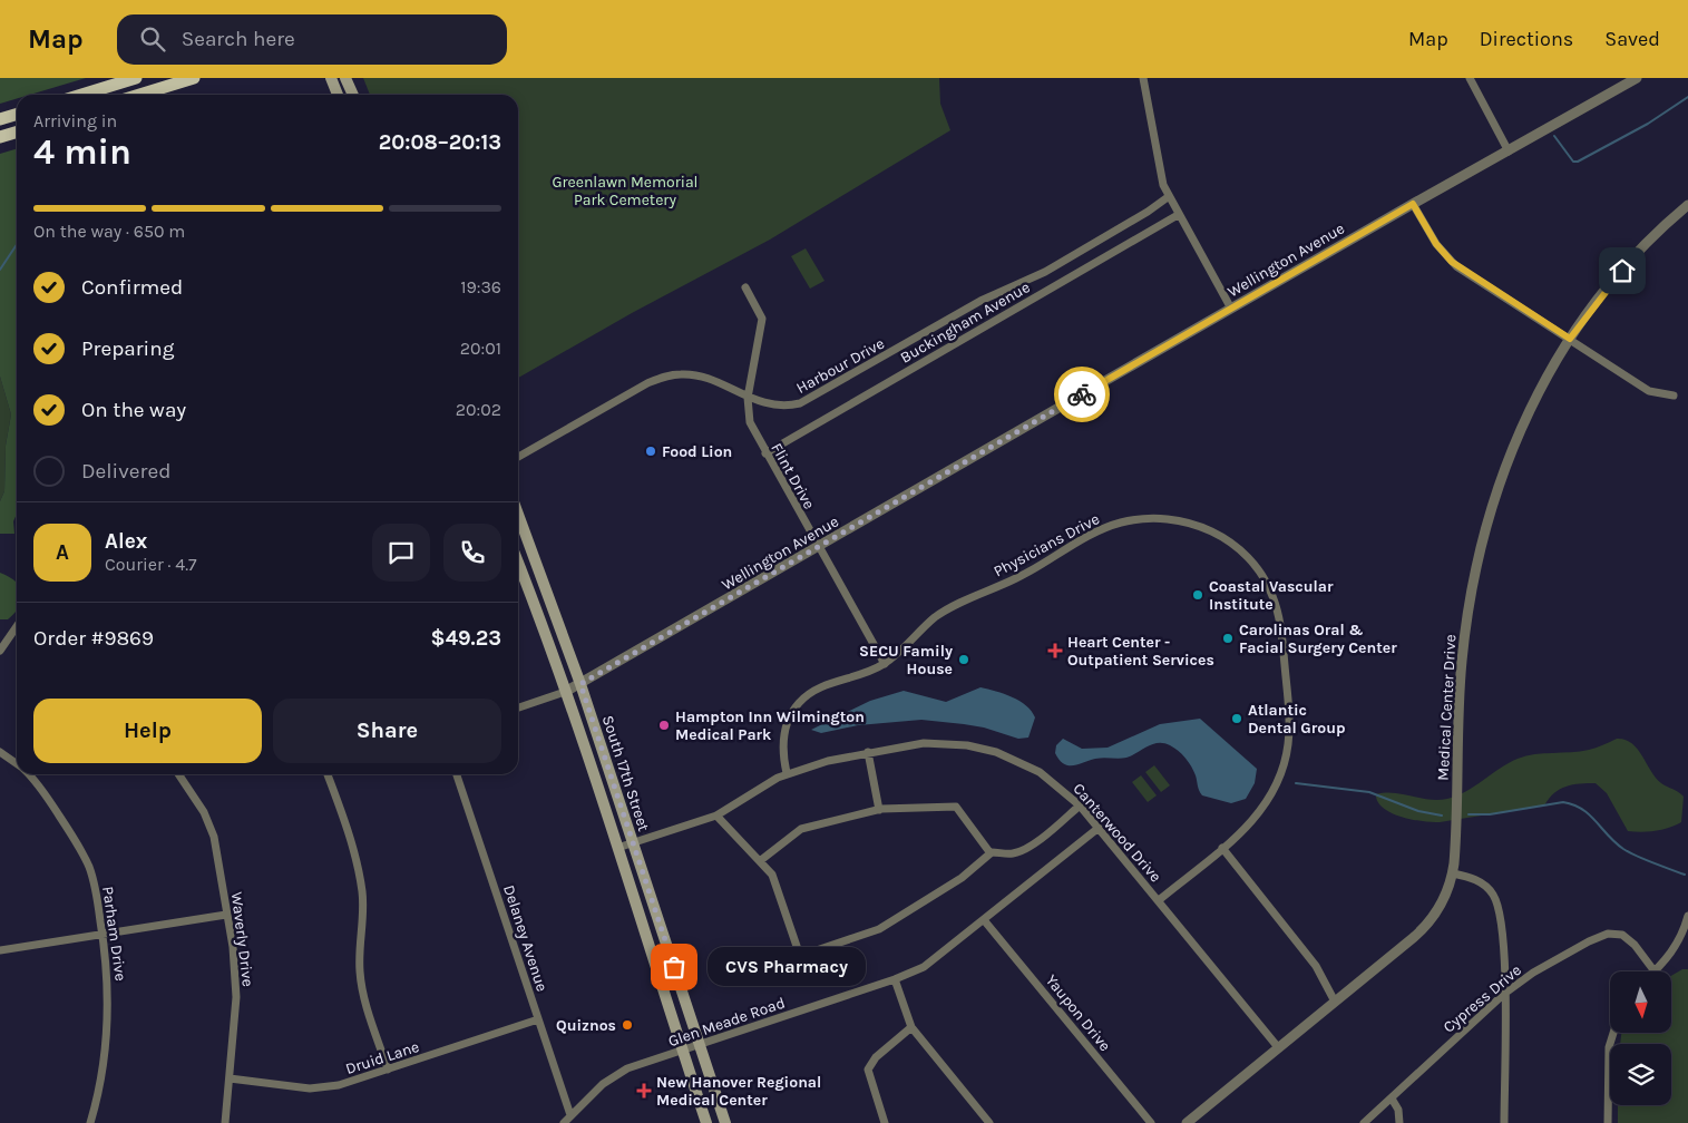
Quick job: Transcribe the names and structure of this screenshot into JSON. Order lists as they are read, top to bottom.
{
  "streets": {
    "main road": ["South 17th Street"],
    "street": [
      "Wellington Avenue",
      "Buckingham Avenue",
      "Harbour Drive",
      "Flint Drive",
      "Physicians Drive",
      "Medical Center Drive",
      "Canterwood Drive",
      "Parham Drive",
      "Delaney Avenue",
      "Waverly Drive",
      "Cypress Drive",
      "Yaupon Drive",
      "Glen Meade Road",
      "Druid Lane"
    ]
  },
  "crossings": [
    ["Wellington Avenue", "Flint Drive"],
    ["Wellington Avenue", "South 17th Street"],
    ["Buckingham Avenue", "Flint Drive"],
    ["Harbour Drive", "Flint Drive"],
    ["Flint Drive", "Physicians Drive"],
    ["Physicians Drive", "Canterwood Drive"],
    ["Medical Center Drive", "Canterwood Drive"],
    ["South 17th Street", "Canterwood Drive"],
    ["South 17th Street", "Glen Meade Road"],
    ["Canterwood Drive", "Glen Meade Road"],
    ["Delaney Avenue", "Glen Meade Road"],
    ["Delaney Avenue", "Druid Lane"],
    ["Waverly Drive", "Druid Lane"],
    ["Yaupon Drive", "Glen Meade Road"]
  ],
  "parks": ["Greenlawn Memorial Park Cemetery"],
  "places": {
    "other": [
      "Food Lion",
      "Coastal Vascular Institute",
      "Carolinas Oral & Facial Surgery Center",
      "SECU Family House",
      "Atlantic Dental Group",
      "Hampton Inn Wilmington Medical Park",
      "CVS Pharmacy",
      "Quiznos"
    ],
    "health": ["Heart Center - Outpatient Services", "New Hanover Regional Medical Center"]
  },
  "north": "bottom",
  "page": {
    "header": "Map",
    "search": "Search here",
    "nav": ["Map", "Directions", "Saved"],
    "heading": ["4 min", "Arriving in", "20:08–20:13"],
    "panel": [
      "Alex",
      "Courier · 4.7",
      "Order #9869",
      "$49.23"
    ],
    "bar": "On the way · 650 m",
    "list": [
      ["Confirmed", "19:36"],
      ["Preparing", "20:01"],
      ["On the way", "20:02"],
      "Delivered"
    ],
    "round": "A",
    "buttons": ["Help", "Share"],
    "bubble": "CVS Pharmacy"
  }
}
